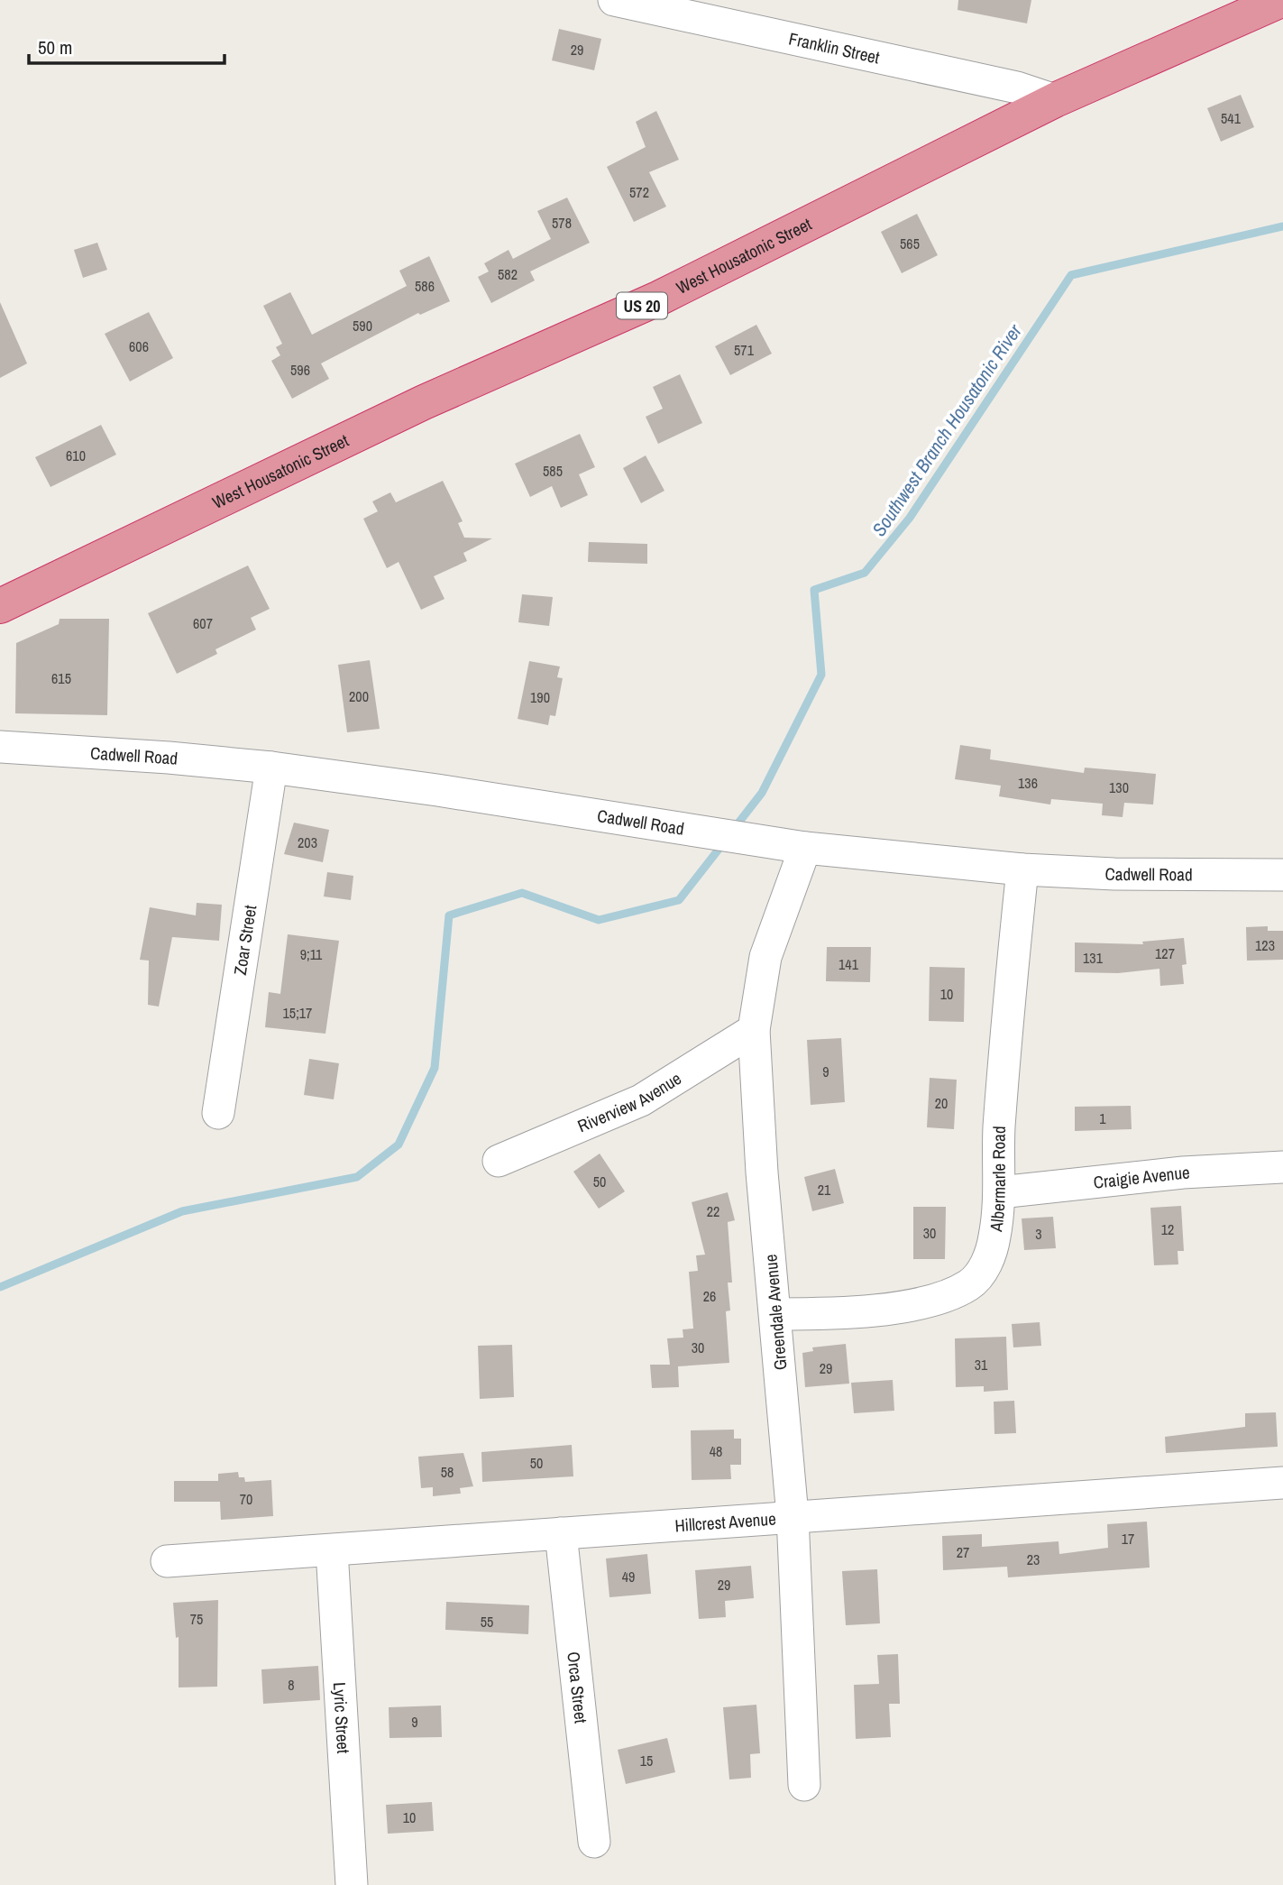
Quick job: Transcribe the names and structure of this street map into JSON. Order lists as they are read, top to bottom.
{
  "streets": {
    "highway": ["West Housatonic Street", "US 20"],
    "street": [
      "Franklin Street",
      "Cadwell Road",
      "Zoar Street",
      "Riverview Avenue",
      "Craigie Avenue",
      "Albermarle Road",
      "Greendale Avenue",
      "Hillcrest Avenue",
      "Orca Street",
      "Lyric Street"
    ]
  },
  "crossings": [
    ["Franklin Street", "West Housatonic Street"],
    ["Cadwell Road", "Zoar Street"],
    ["Cadwell Road", "Albermarle Road"],
    ["Cadwell Road", "Greendale Avenue"],
    ["Riverview Avenue", "Greendale Avenue"],
    ["Craigie Avenue", "Albermarle Road"],
    ["Albermarle Road", "Greendale Avenue"],
    ["Greendale Avenue", "Hillcrest Avenue"],
    ["Hillcrest Avenue", "Orca Street"],
    ["Hillcrest Avenue", "Lyric Street"]
  ],
  "water": ["Southwest Branch Housatonic River"],
  "house_numbers": [
    "29",
    "541",
    "572",
    "578",
    "565",
    "582",
    "586",
    "590",
    "606",
    "571",
    "596",
    "610",
    "585",
    "607",
    "615",
    "200",
    "190",
    "136",
    "130",
    "203",
    "123",
    "127",
    "9;11",
    "131",
    "141",
    "10",
    "15;17",
    "9",
    "20",
    "1",
    "50",
    "21",
    "22",
    "12",
    "30",
    "3",
    "26",
    "30",
    "31",
    "29",
    "48",
    "50",
    "58",
    "70",
    "17",
    "27",
    "23",
    "49",
    "29",
    "75",
    "55",
    "8",
    "9",
    "15",
    "10"
  ],
  "scale_bar": "50 m"
}
